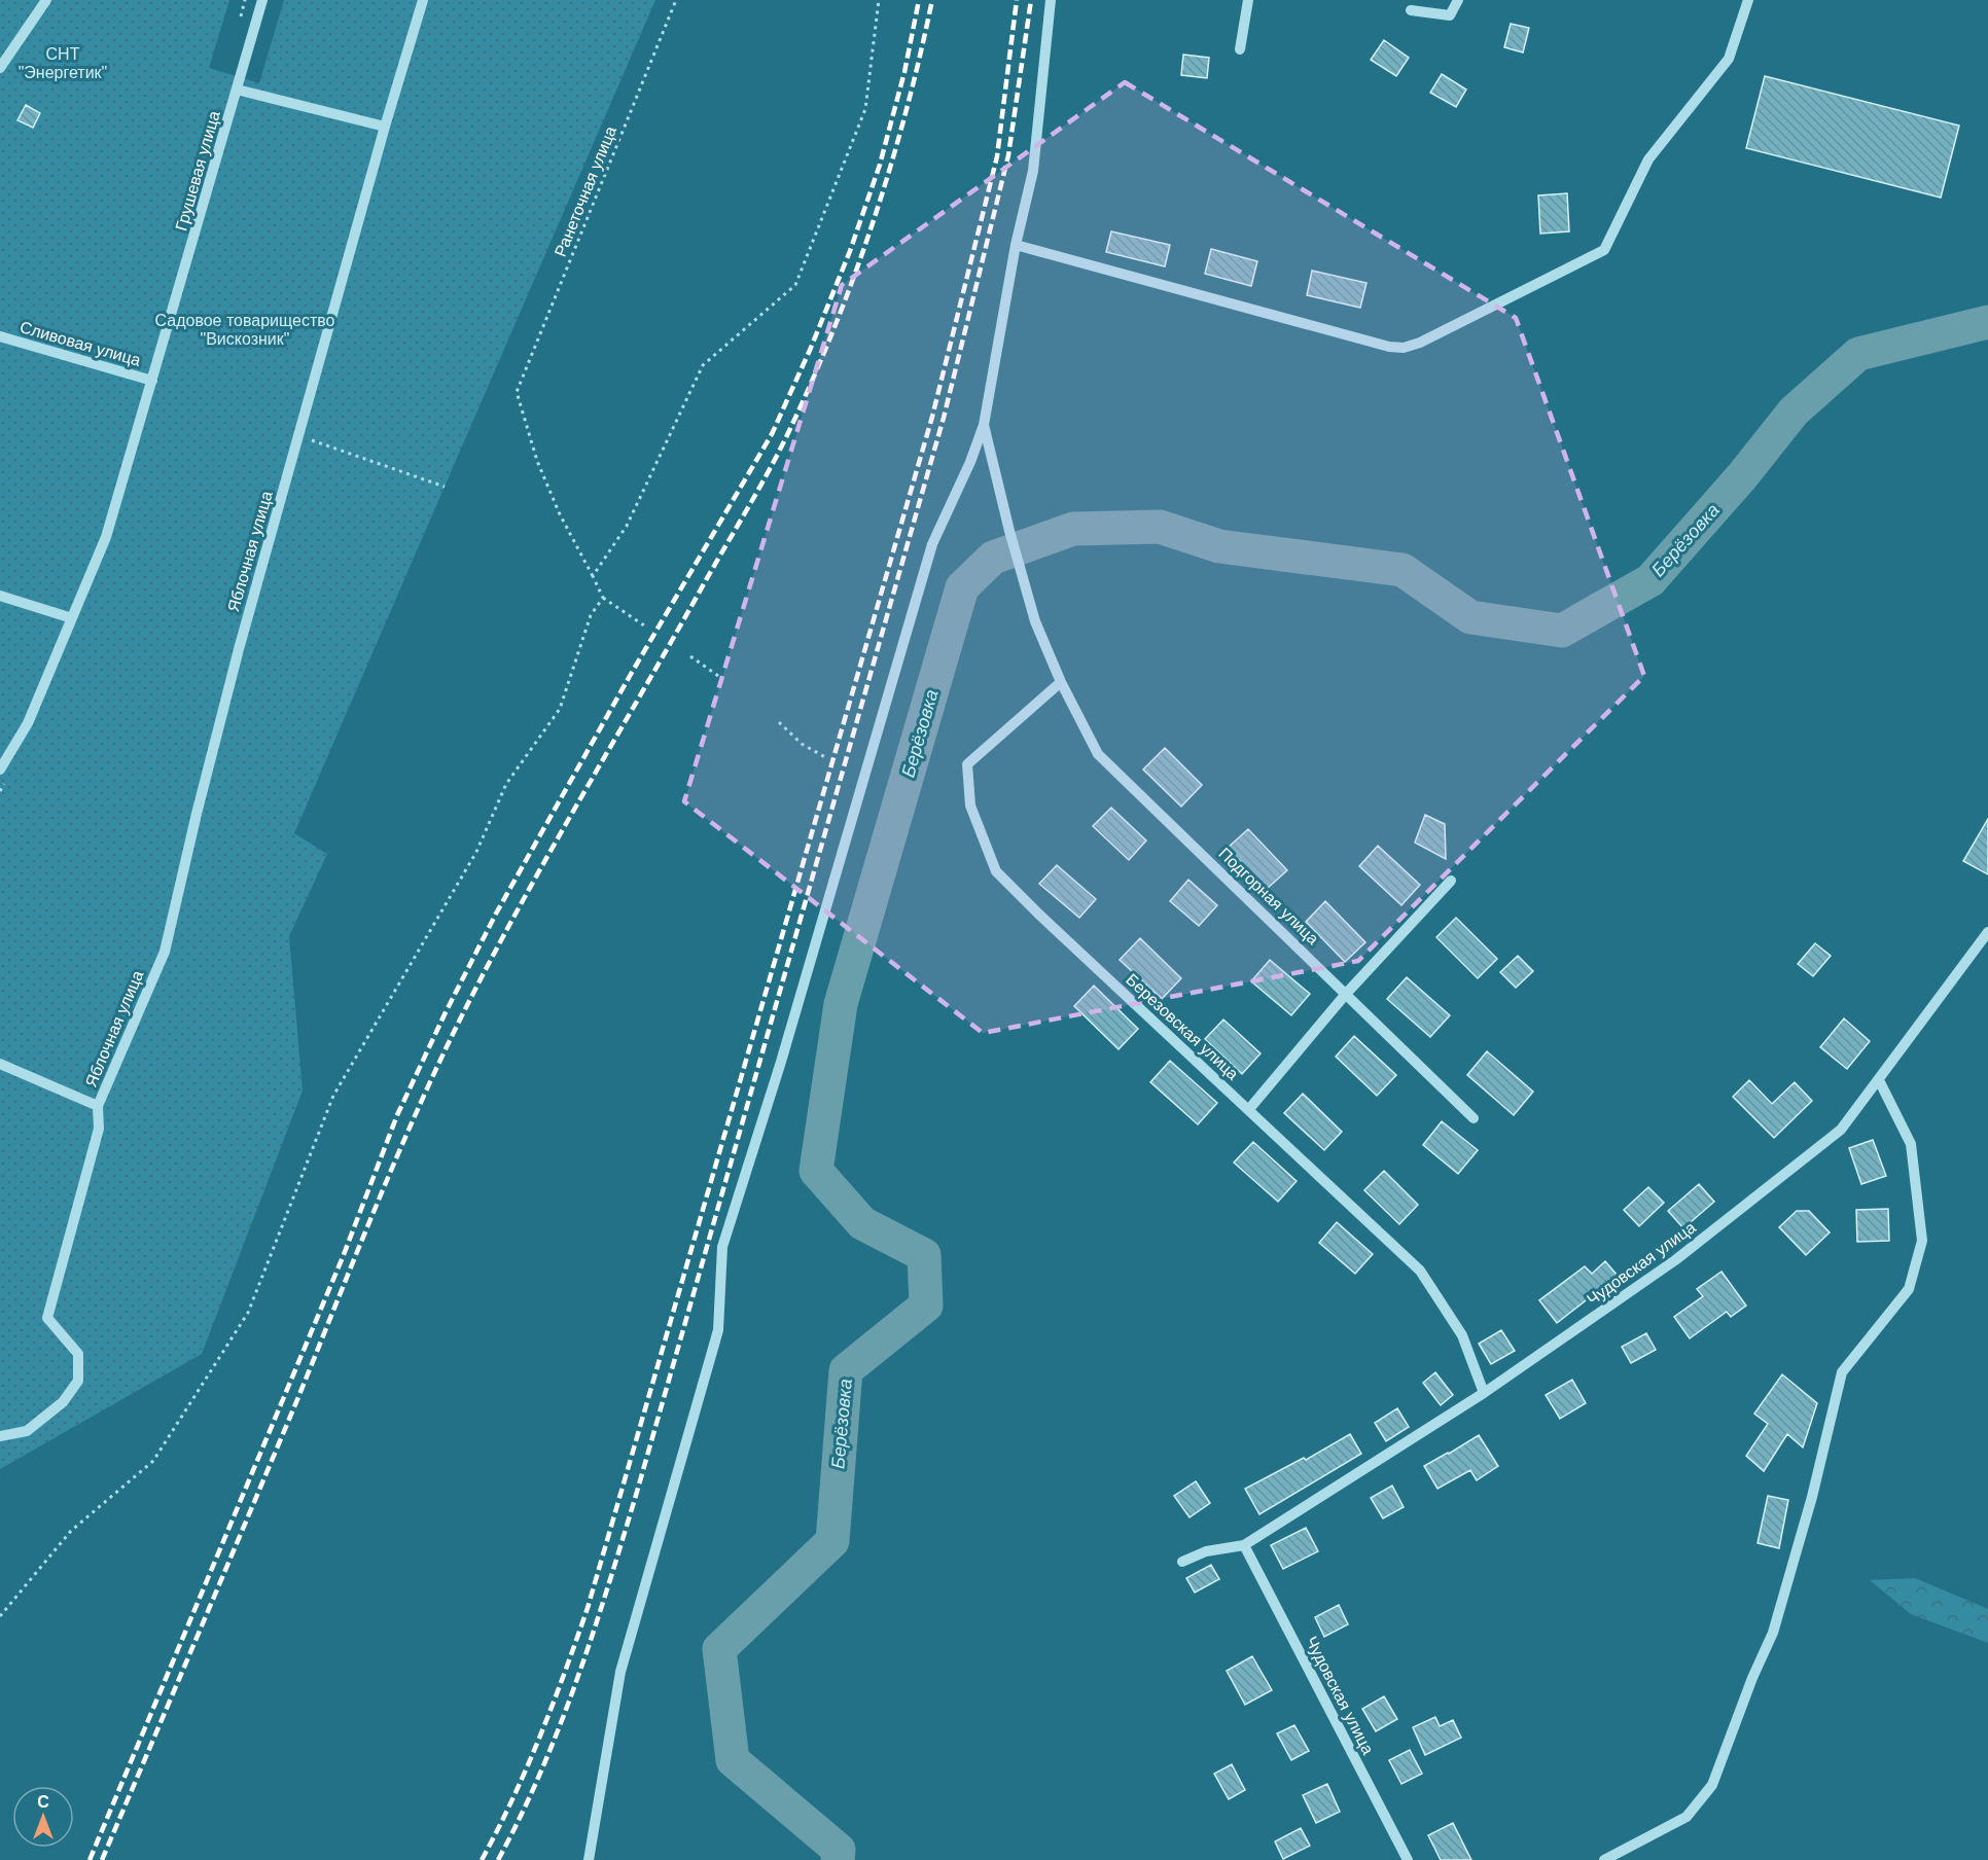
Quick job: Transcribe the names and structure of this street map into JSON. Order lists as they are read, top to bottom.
{
  "streets": {
    "street": [
      "Грушевая улица",
      "Сливовая улица",
      "Яблочная улица",
      "Подгорная улица",
      "Березовская улица",
      "Чудовская улица"
    ],
    "path": ["Ранеточная улица"]
  },
  "crossings": [
    ["Грушевая улица", "Сливовая улица"],
    ["Подгорная улица", "Березовская улица"],
    ["Березовская улица", "Чудовская улица"]
  ],
  "water": ["Берёзовка"],
  "parks": ["СНТ \"Энергетик\"", "Садовое товарищество \"Вискозник\""],
  "north": "top"
}
